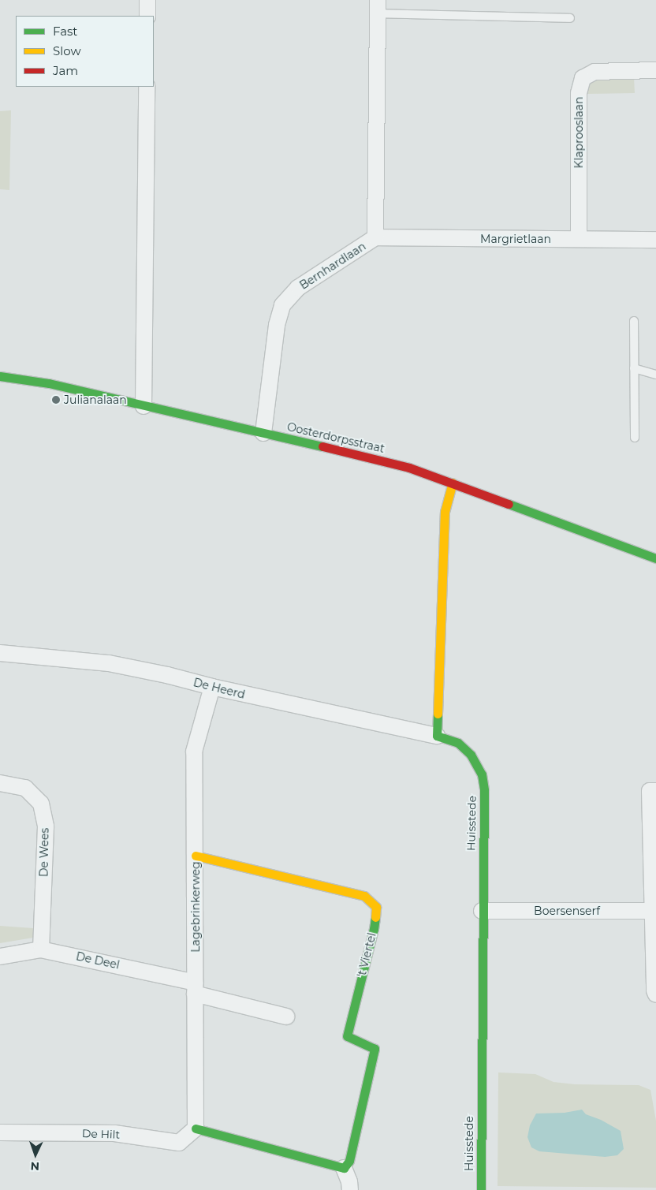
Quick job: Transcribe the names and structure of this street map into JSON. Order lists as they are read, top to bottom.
{
  "streets": {
    "street": [
      "Klaprooslaan",
      "Margrietlaan",
      "Bernhardlaan",
      "Oosterdorpsstraat",
      "De Heerd",
      "Huisstede",
      "De Wees",
      "Lagebrinkerweg",
      "Boersenserf",
      "'t Viertel",
      "De Deel",
      "De Hilt"
    ]
  },
  "crossings": [
    ["Klaprooslaan", "Margrietlaan"],
    ["Margrietlaan", "Bernhardlaan"],
    ["Bernhardlaan", "Oosterdorpsstraat"],
    ["De Heerd", "Huisstede"],
    ["De Heerd", "Lagebrinkerweg"],
    ["Huisstede", "Boersenserf"],
    ["De Wees", "De Deel"],
    ["Lagebrinkerweg", "'t Viertel"],
    ["Lagebrinkerweg", "De Deel"],
    ["Lagebrinkerweg", "De Hilt"]
  ],
  "places": ["Julianalaan"],
  "legend": ["Fast", "Slow", "Jam"],
  "north": "bottom"
}
